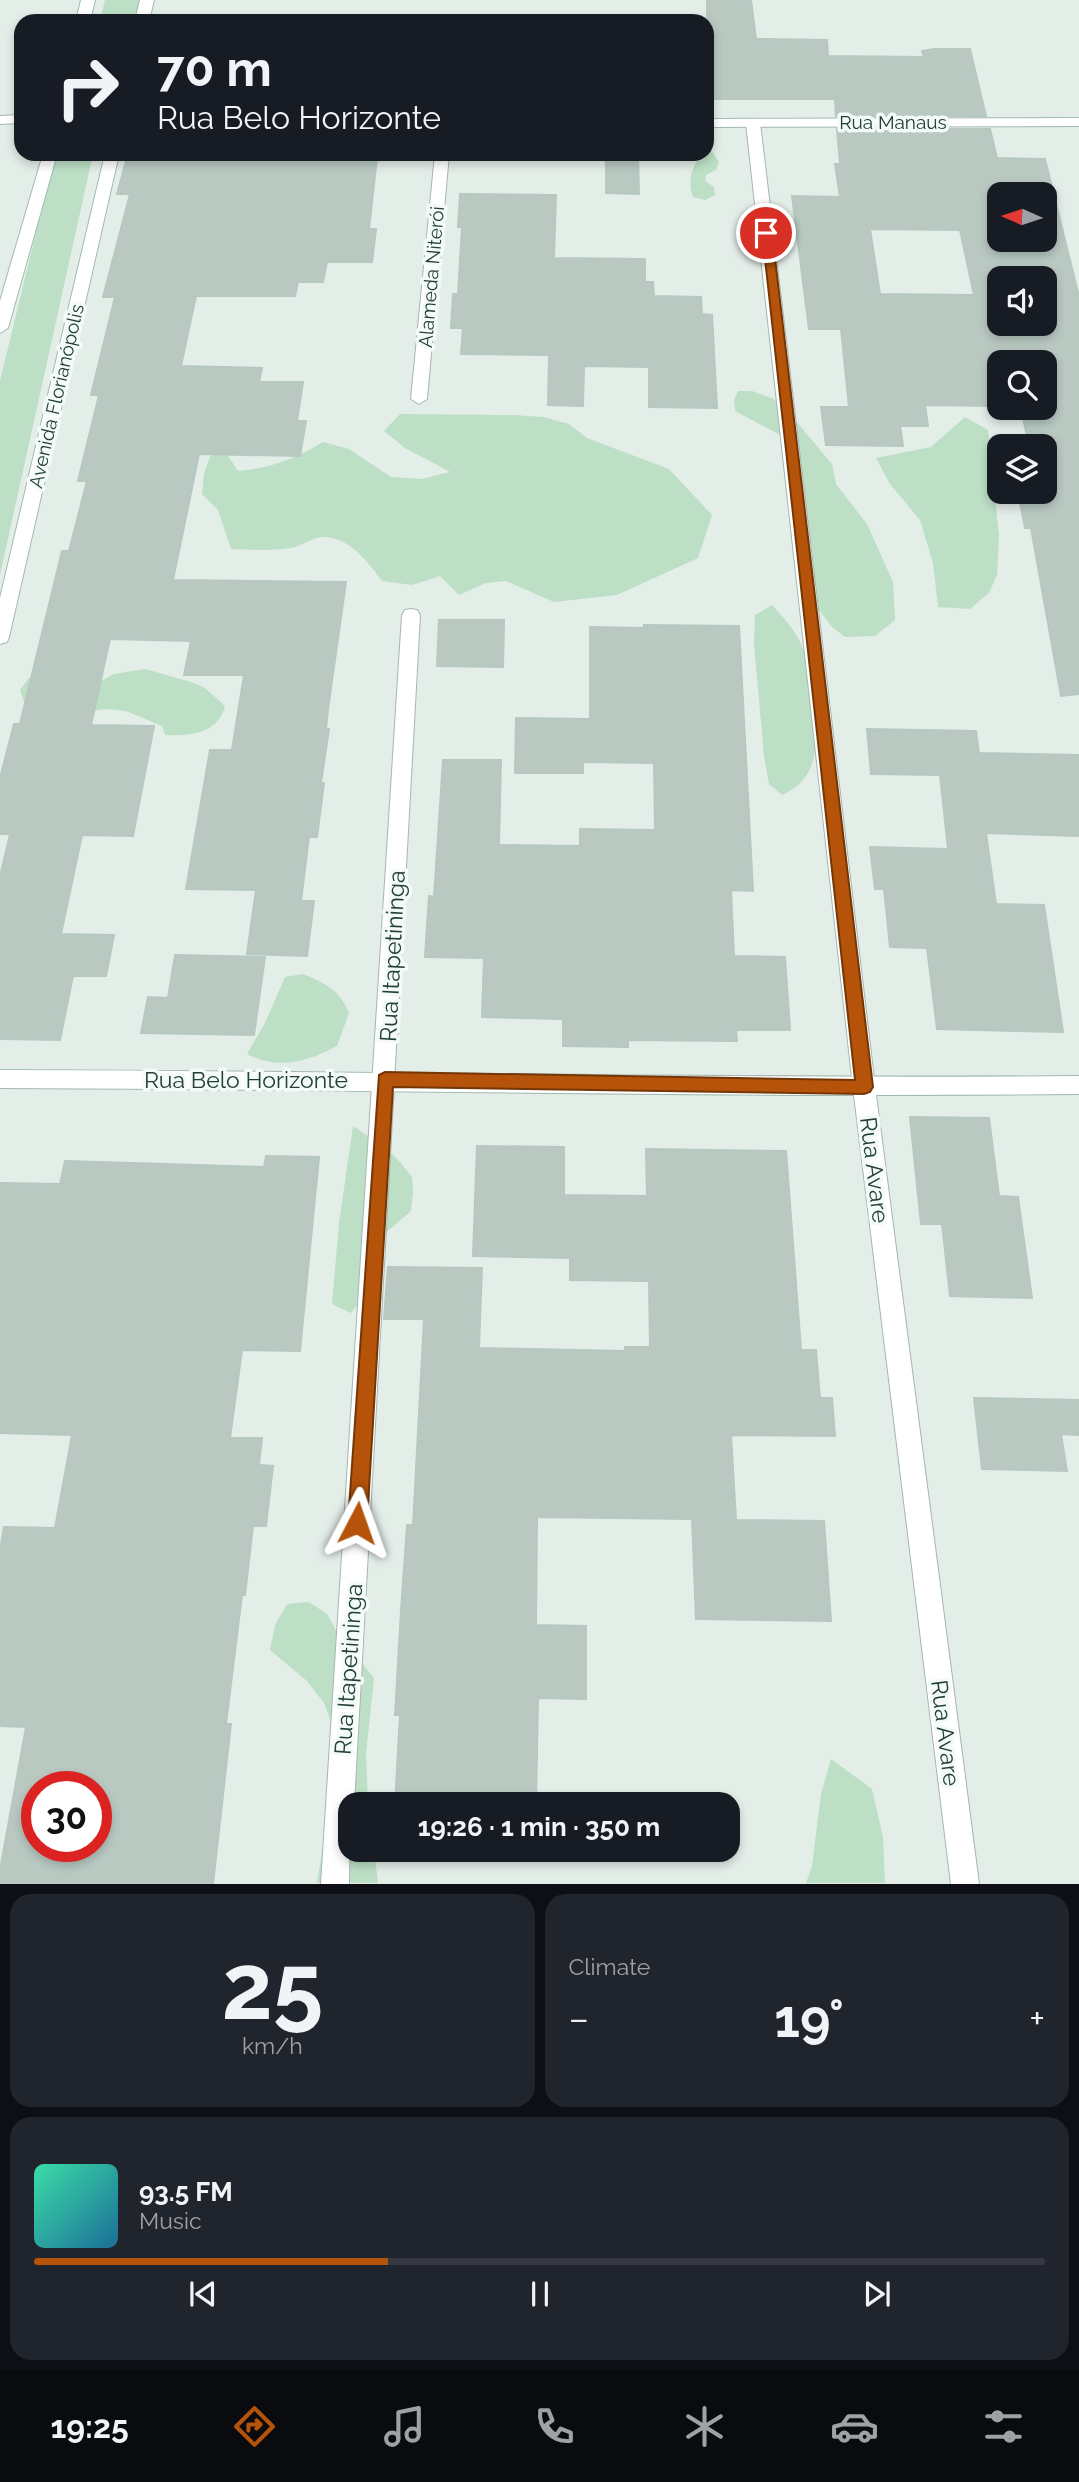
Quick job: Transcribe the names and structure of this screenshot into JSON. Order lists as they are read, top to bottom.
{
  "streets": {
    "street": [
      "Rua Manaus",
      "Alameda Niterói",
      "Avenida Florianópolis",
      "Rua Itapetininga",
      "Rua Belo Horizonte",
      "Rua Avare"
    ]
  },
  "crossings": [
    ["Rua Manaus", "Rua Avare"],
    ["Rua Itapetininga", "Rua Belo Horizonte"],
    ["Rua Belo Horizonte", "Rua Avare"]
  ],
  "north": "left",
  "page": {
    "turn": ["70 m", "Rua Belo Horizonte"],
    "limit": "30",
    "trip": "19:26 · 1 min · 350 m",
    "tile": [
      ["25", "km/h"],
      "Climate"
    ],
    "heat": ["−", "19°", "+"],
    "song": ["93.5 FM", "Music"],
    "tabs": "19:25"
  }
}
